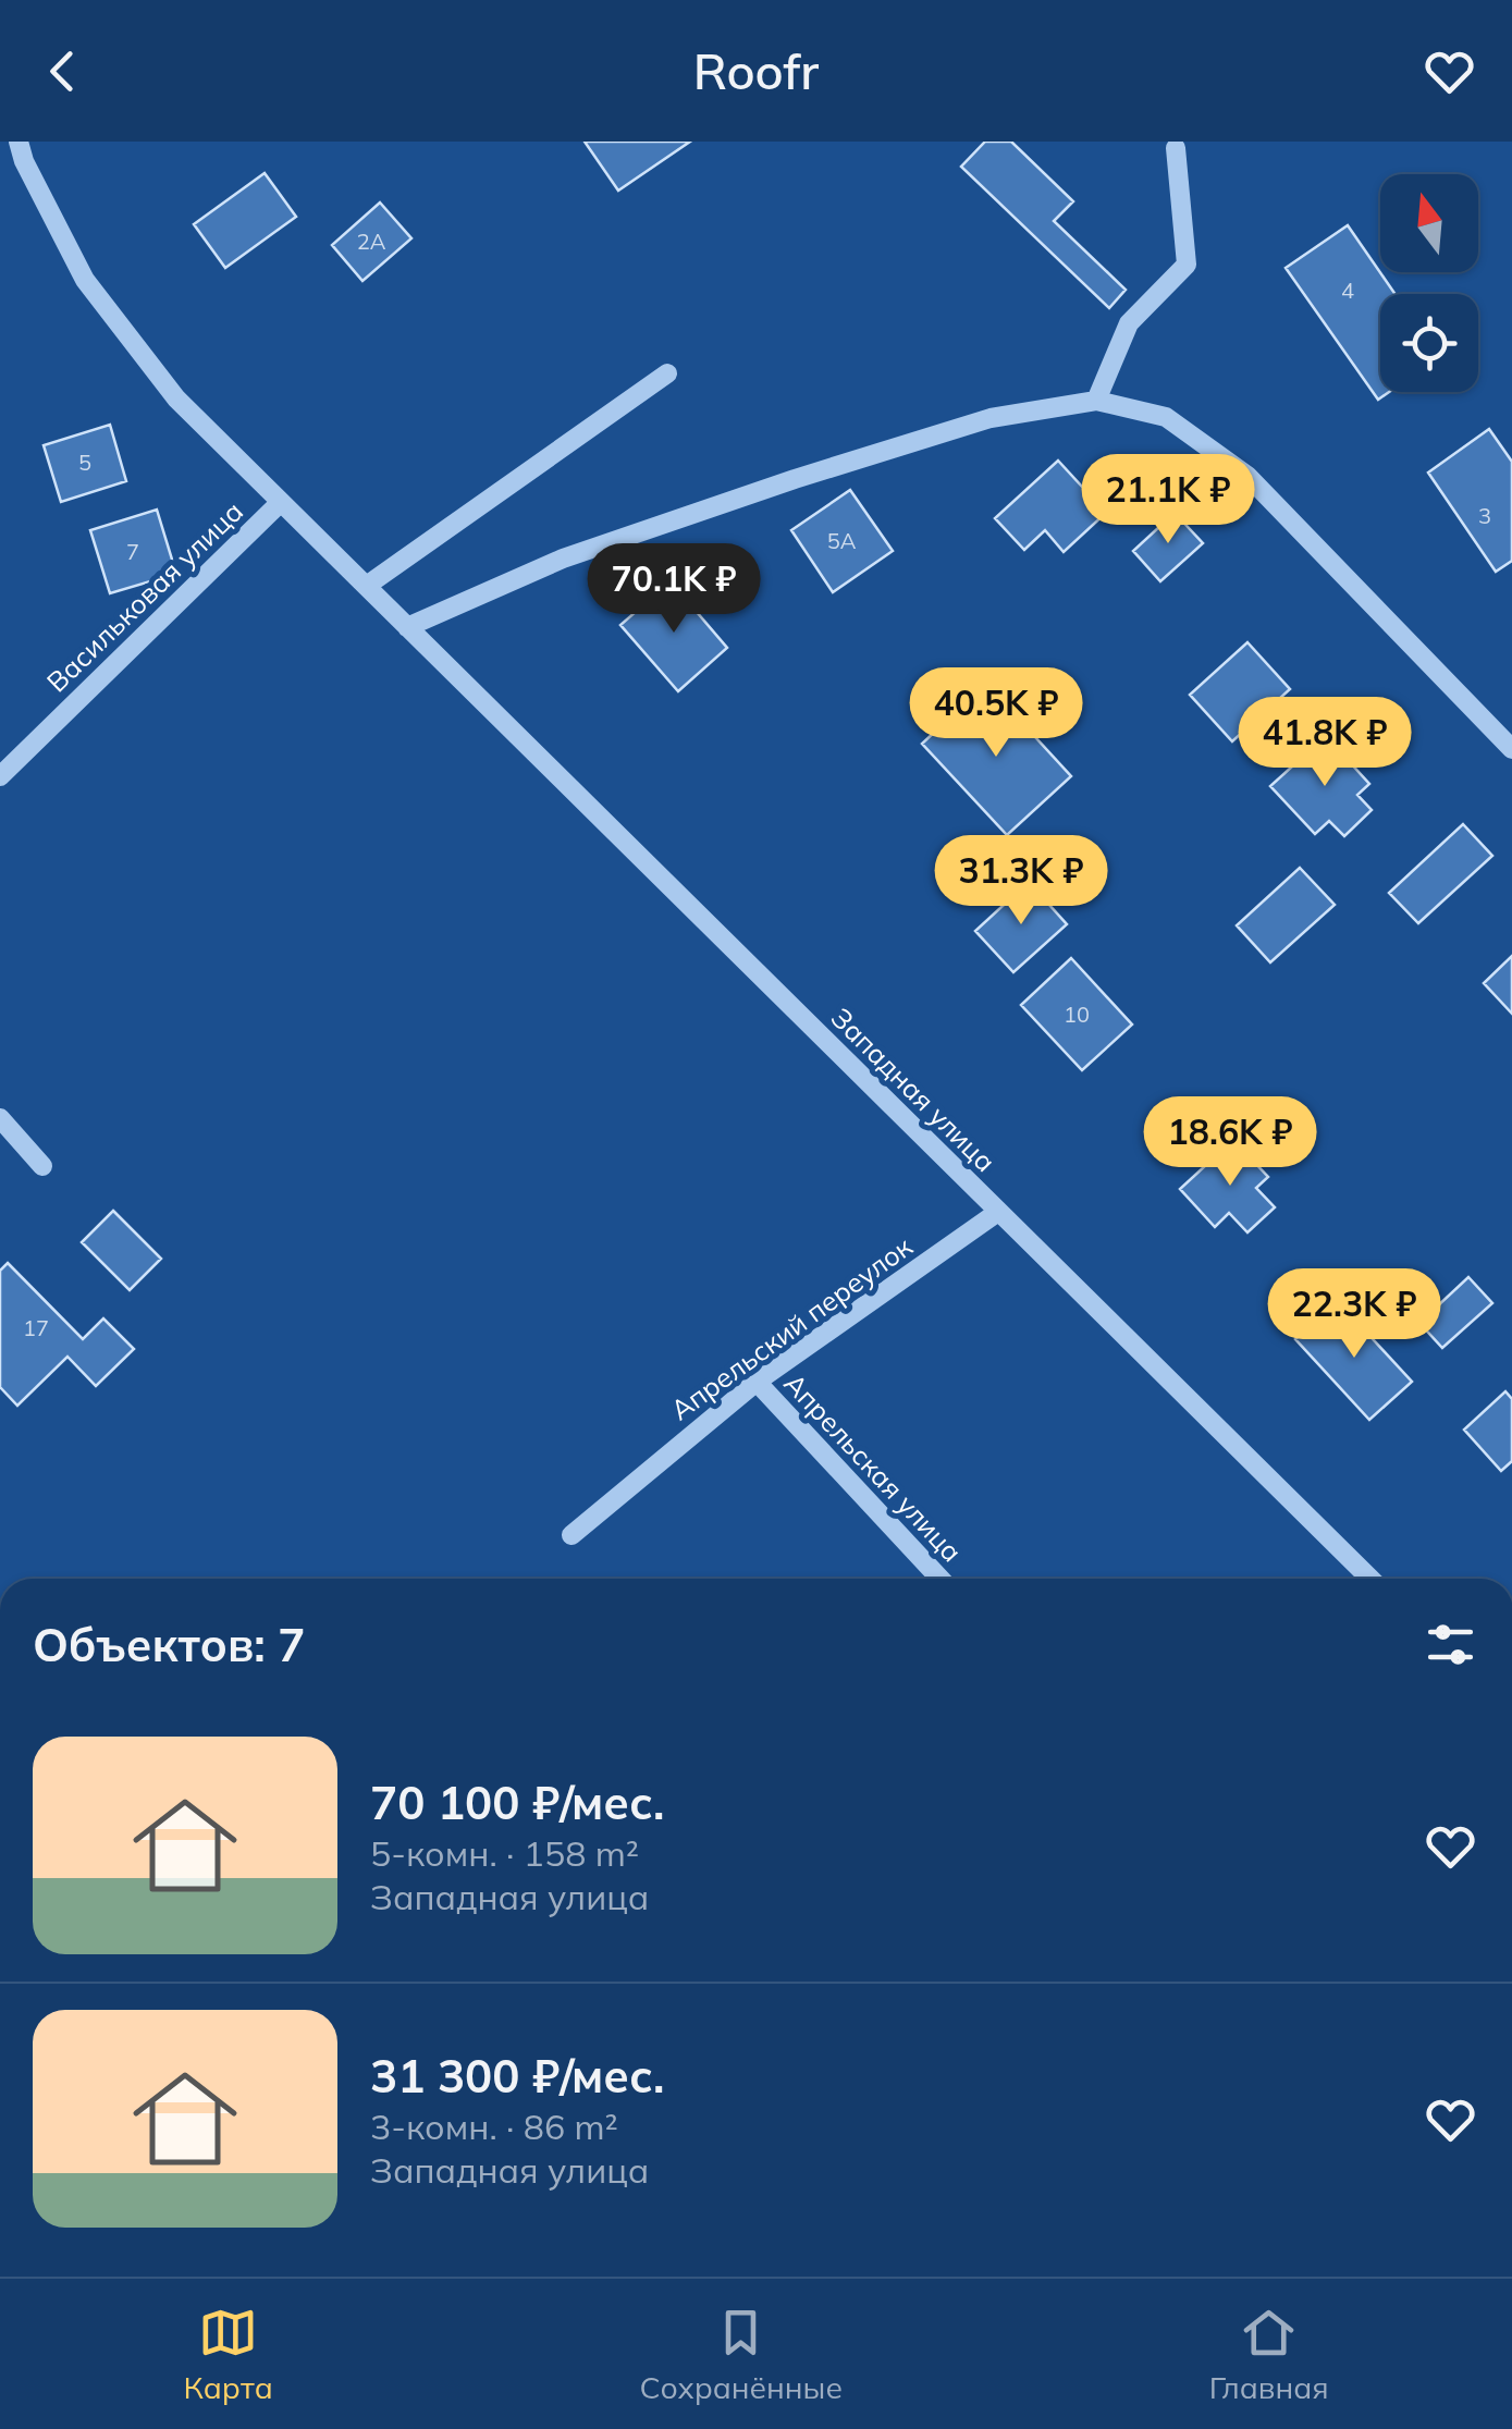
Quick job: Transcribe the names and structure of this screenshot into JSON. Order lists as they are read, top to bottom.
{
  "streets": {
    "street": [
      "Васильковая улица",
      "Западная улица",
      "Апрельский переулок",
      "Апрельская улица"
    ]
  },
  "crossings": [
    ["Васильковая улица", "Западная улица"],
    ["Западная улица", "Апрельский переулок"],
    ["Апрельский переулок", "Апрельская улица"]
  ],
  "house_numbers": [
    "2А",
    "4",
    "5",
    "3",
    "5А",
    "7",
    "10",
    "17"
  ],
  "north": "top",
  "page": {
    "header": "Roofr",
    "price": [
      "21.1K ₽",
      "70.1K ₽",
      "40.5K ₽",
      "41.8K ₽",
      "31.3K ₽",
      "18.6K ₽",
      "22.3K ₽"
    ],
    "heading": "Объектов: 7",
    "list": [
      {
        "name": "70 100 ₽/мес.",
        "note": "5-комн. · 158 m² · Западная улица"
      },
      {
        "name": "31 300 ₽/мес.",
        "note": "3-комн. · 86 m² · Западная улица"
      }
    ],
    "tabs": ["Карта", "Сохранённые", "Главная"]
  }
}
